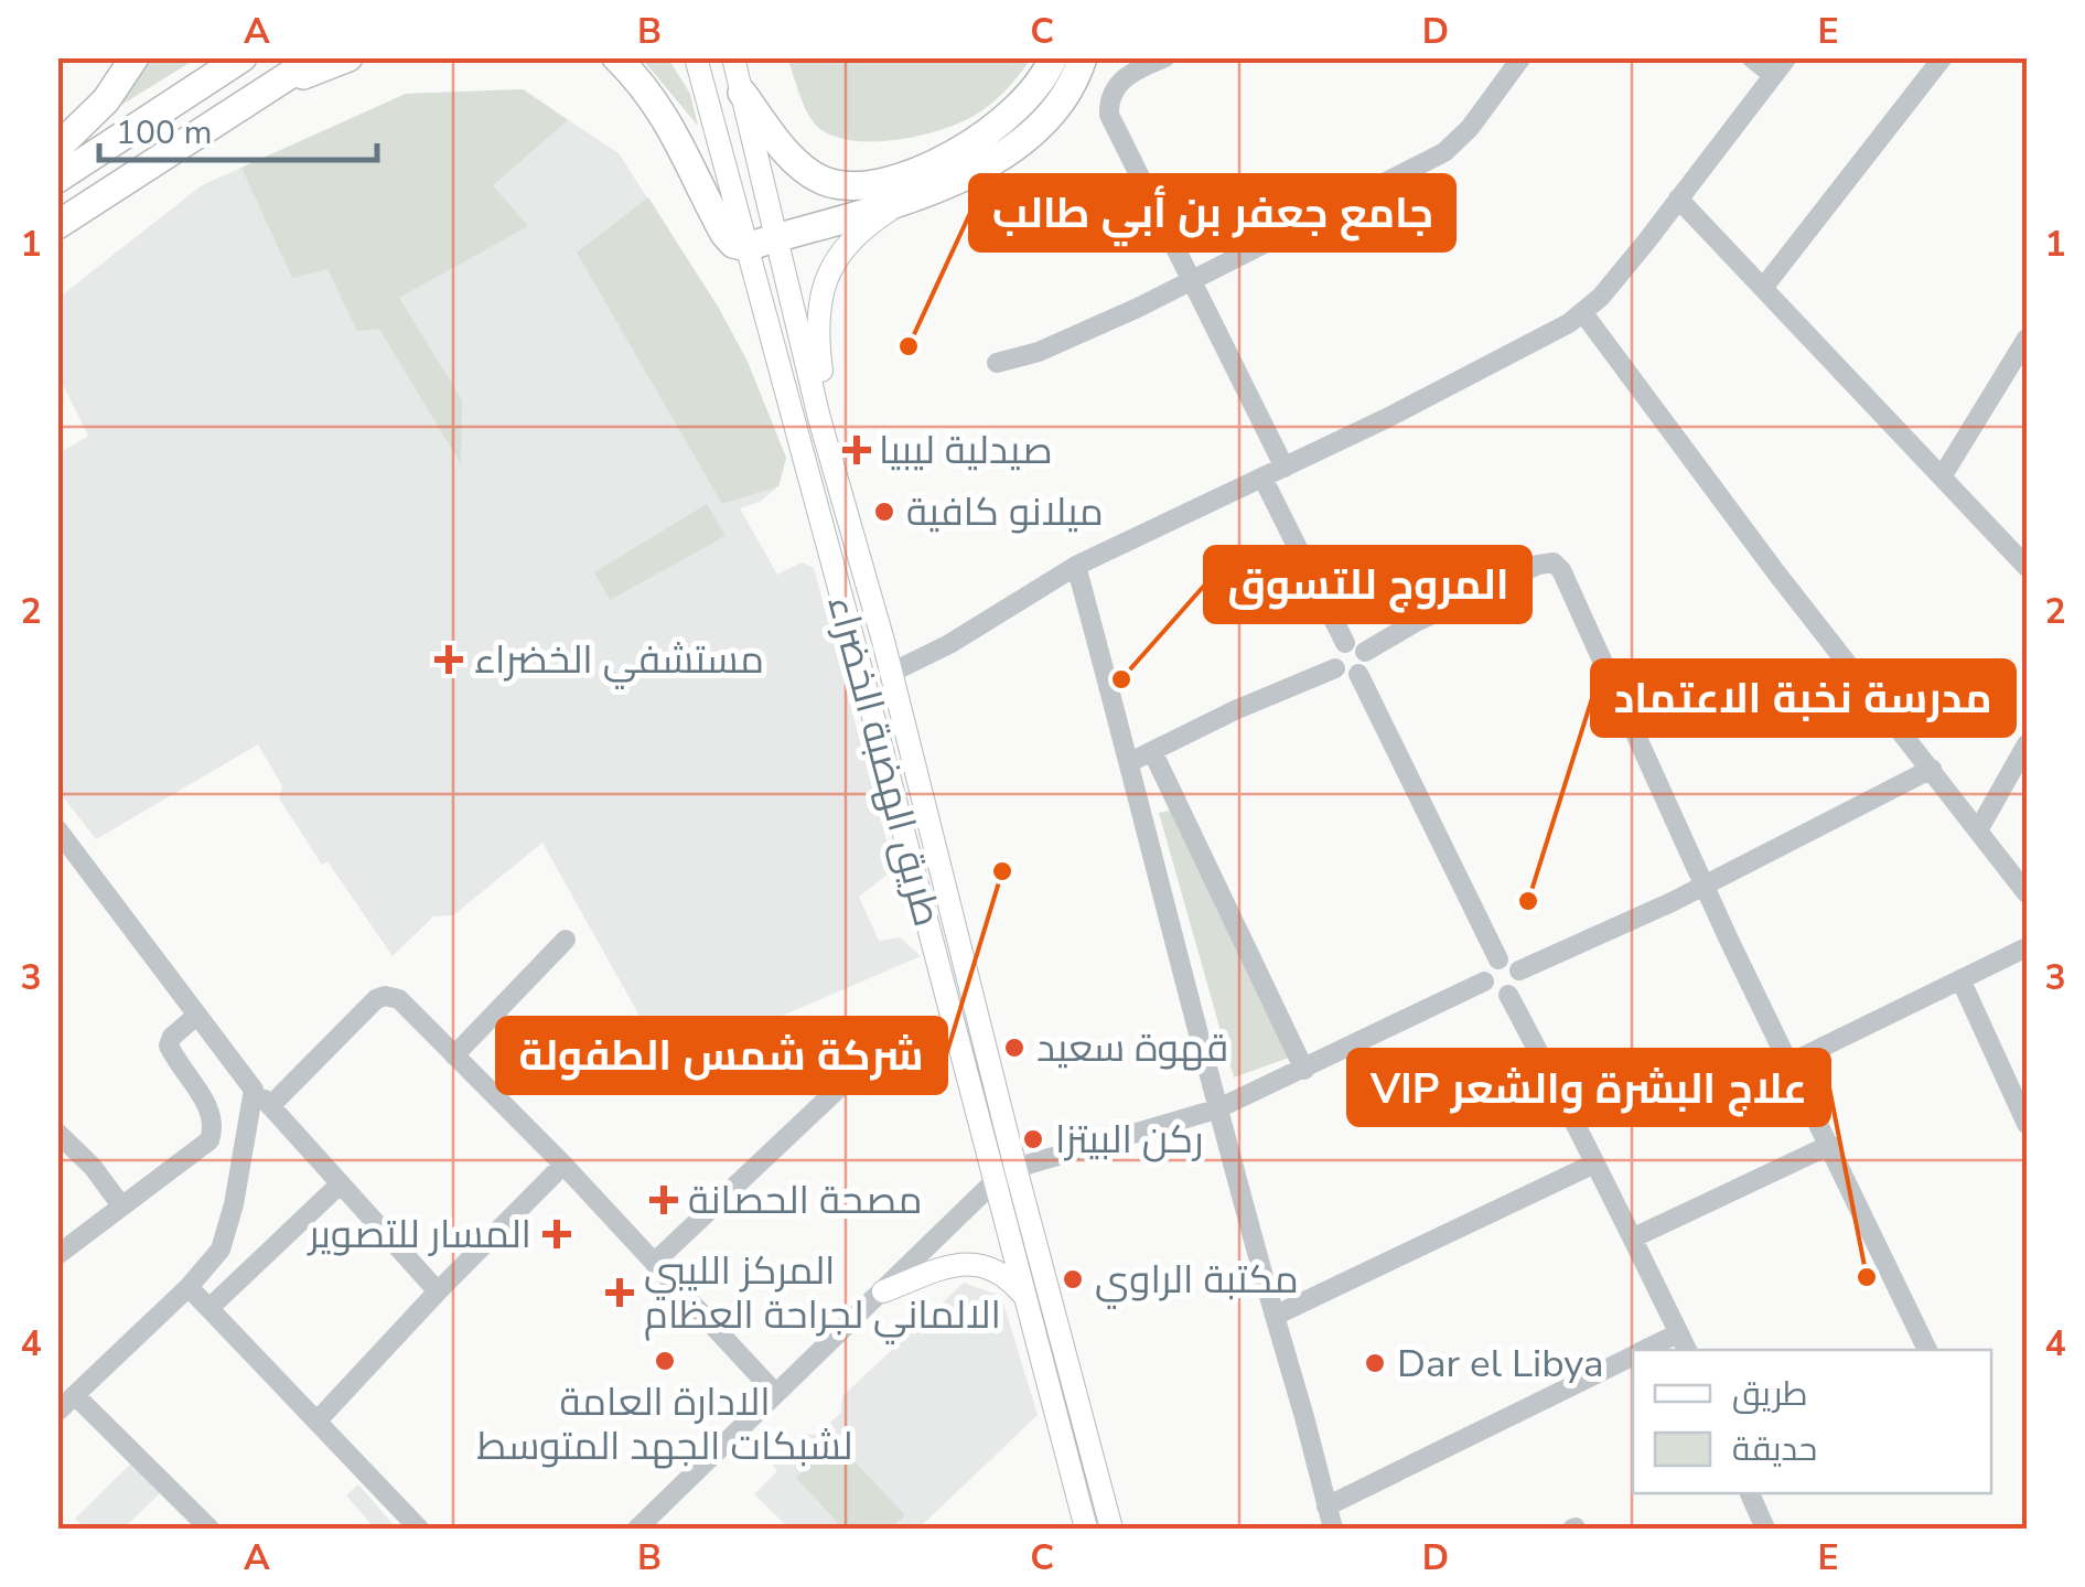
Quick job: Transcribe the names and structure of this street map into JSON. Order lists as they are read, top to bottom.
{
  "streets": {
    "main road": ["طريق الهضبة الخضراء"]
  },
  "places": {
    "other": [
      "جامع جعفر بن أبي طالب",
      "ميلانو كافية",
      "المروج للتسوق",
      "شركة شمس الطفولة",
      "مدرسة نخبة الاعتماد",
      "قهوة سعيد",
      "ركن البيتزا",
      "VIP علاج البشرة والشعر",
      "مكتبة الراوي",
      "الادارة العامة لشبكات الجهد المتوسط",
      "Dar el Libya"
    ],
    "health": [
      "صيدلية ليبيا",
      "مستشفي الخضراء",
      "مصحة الحصانة",
      "المسار للتصوير",
      "المركز الليبي الالماني لجراحة العظام"
    ]
  },
  "legend": ["طريق", "حديقة"],
  "scale_bar": "100 m",
  "grid": {
    "columns": [
      "A",
      "B",
      "C",
      "D",
      "E"
    ],
    "rows": [
      "1",
      "2",
      "3",
      "4"
    ]
  }
}
